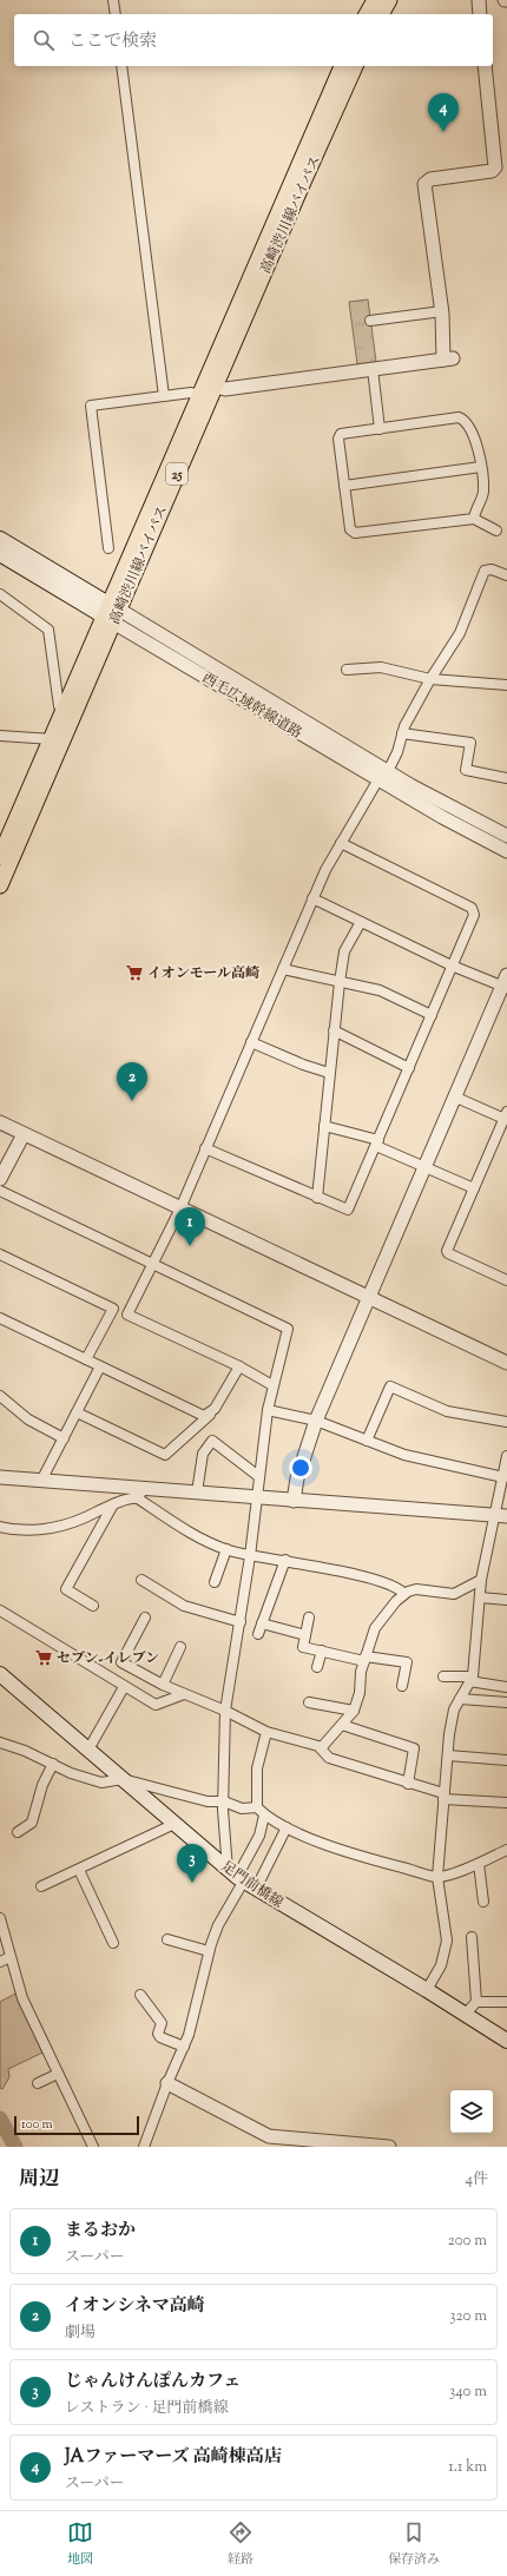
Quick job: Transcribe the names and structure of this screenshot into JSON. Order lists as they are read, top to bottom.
{
  "streets": {
    "main road": [
      "高崎渋川線バイパス",
      "25",
      "西毛広域幹線道路",
      "足門前橋線"
    ]
  },
  "crossings": [
    ["高崎渋川線バイパス", "西毛広域幹線道路"]
  ],
  "places": {
    "supermarket": ["イオンモール高崎", "セブン-イレブン"]
  },
  "scale_bar": "100 m",
  "page": {
    "search": "ここで検索",
    "pins": [
      "4",
      "2",
      "1",
      "3"
    ],
    "scale": "100 m",
    "heading": ["周辺", "4件"],
    "list": [
      {
        "mark": "1",
        "name": "まるおか",
        "note": "スーパー",
        "value": "200 m"
      },
      {
        "mark": "2",
        "name": "イオンシネマ高崎",
        "note": "劇場",
        "value": "320 m"
      },
      {
        "mark": "3",
        "name": "じゃんけんぽんカフェ",
        "note": "レストラン · 足門前橋線",
        "value": "340 m"
      },
      {
        "mark": "4",
        "name": "JAファーマーズ 高崎棟高店",
        "note": "スーパー",
        "value": "1.1 km"
      }
    ],
    "nav": ["地図", "経路", "保存済み"]
  }
}
